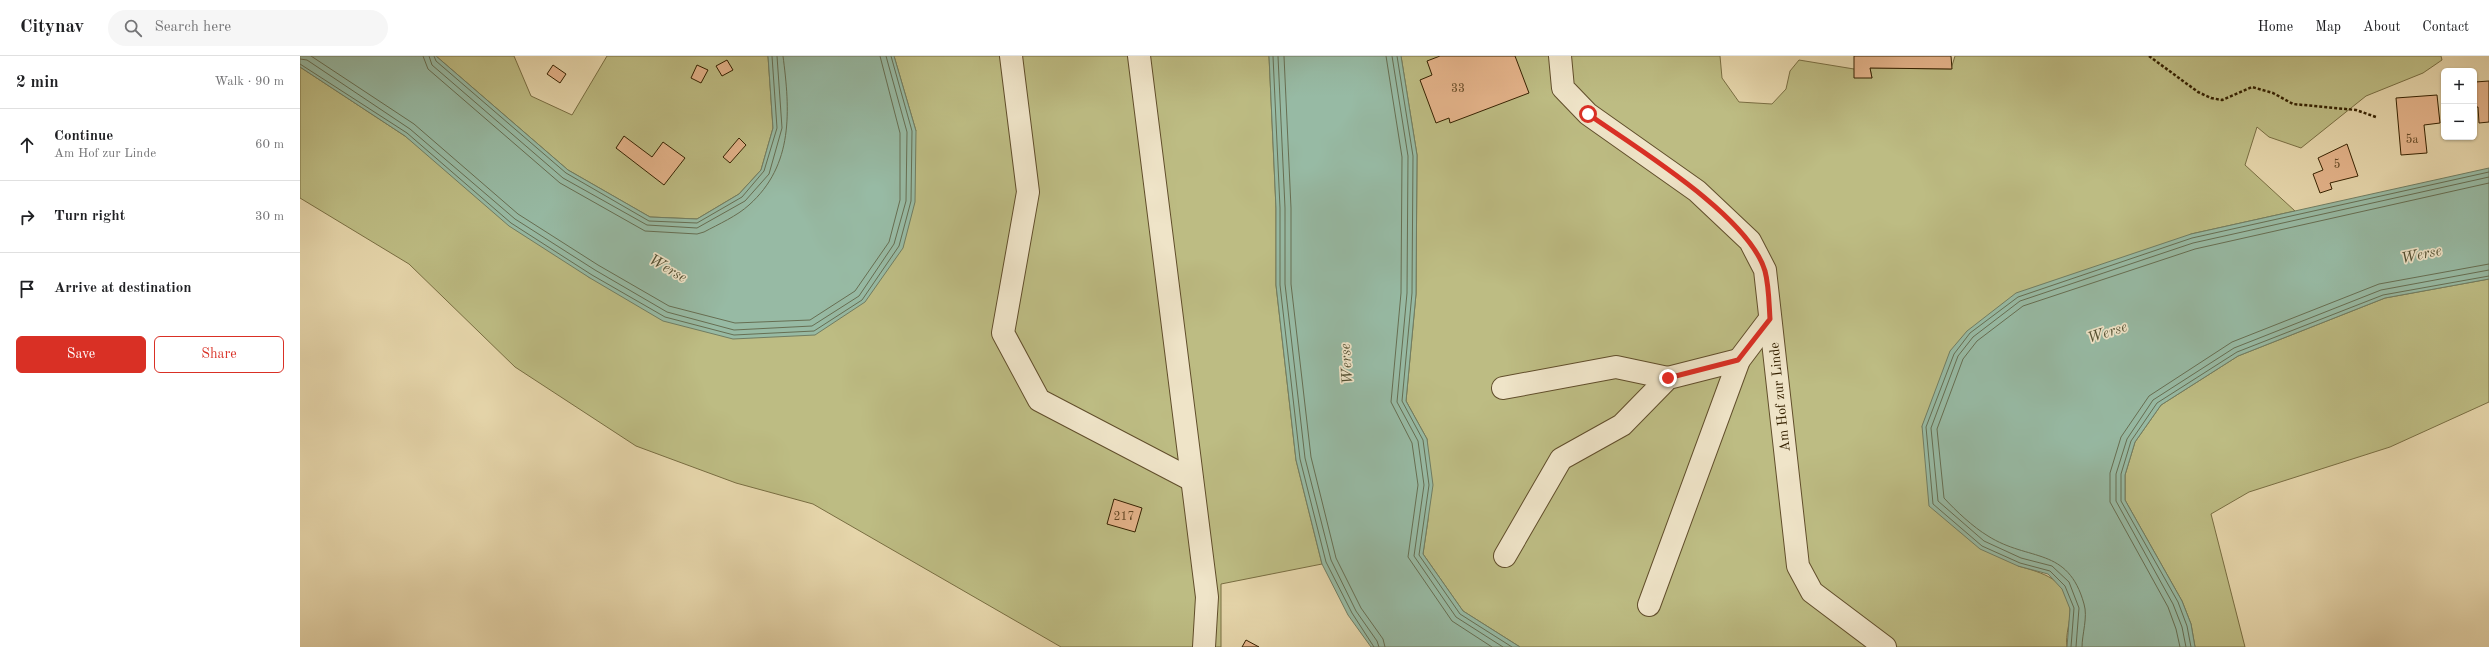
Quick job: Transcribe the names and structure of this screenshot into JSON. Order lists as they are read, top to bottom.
{
  "streets": {
    "street": ["Am Hof zur Linde"]
  },
  "water": ["Werse"],
  "house_numbers": [
    "33",
    "5a",
    "5",
    "217"
  ],
  "page": {
    "header": "Citynav",
    "search": "Search here",
    "nav": [
      "Home",
      "Map",
      "About",
      "Contact"
    ],
    "heading": ["2 min", "Walk · 90 m"],
    "map_buttons": ["+", "−"],
    "list": [
      ["Continue", "Am Hof zur Linde", "60 m"],
      ["Turn right", "30 m"],
      "Arrive at destination"
    ],
    "buttons": ["Save", "Share"]
  }
}
